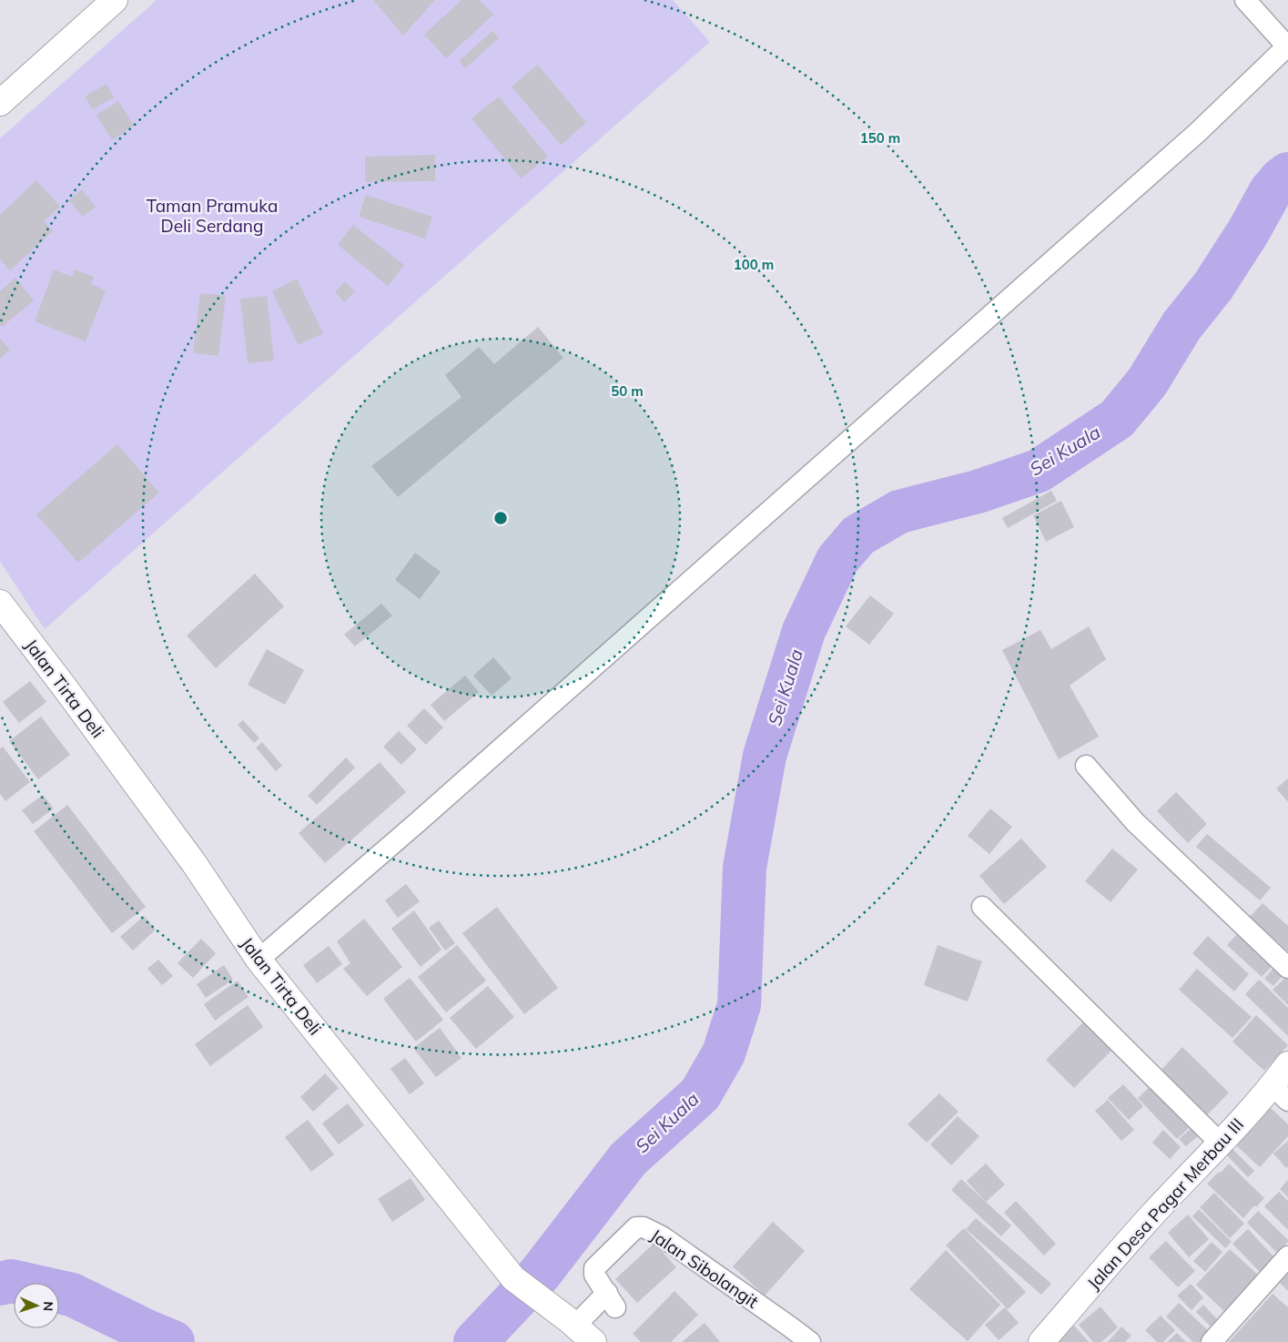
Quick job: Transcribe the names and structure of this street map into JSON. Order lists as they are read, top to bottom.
{
  "streets": {
    "street": ["Jalan Tirta Deli", "Jalan Desa Pagar Merbau III", "Jalan Sibolangit"]
  },
  "crossings": [
    ["Jalan Tirta Deli", "Jalan Sibolangit"]
  ],
  "water": ["Sei Kuala"],
  "parks": ["Taman Pramuka Deli Serdang"],
  "north": "right",
  "rings": ["150 m", "100 m", "50 m"]
}
